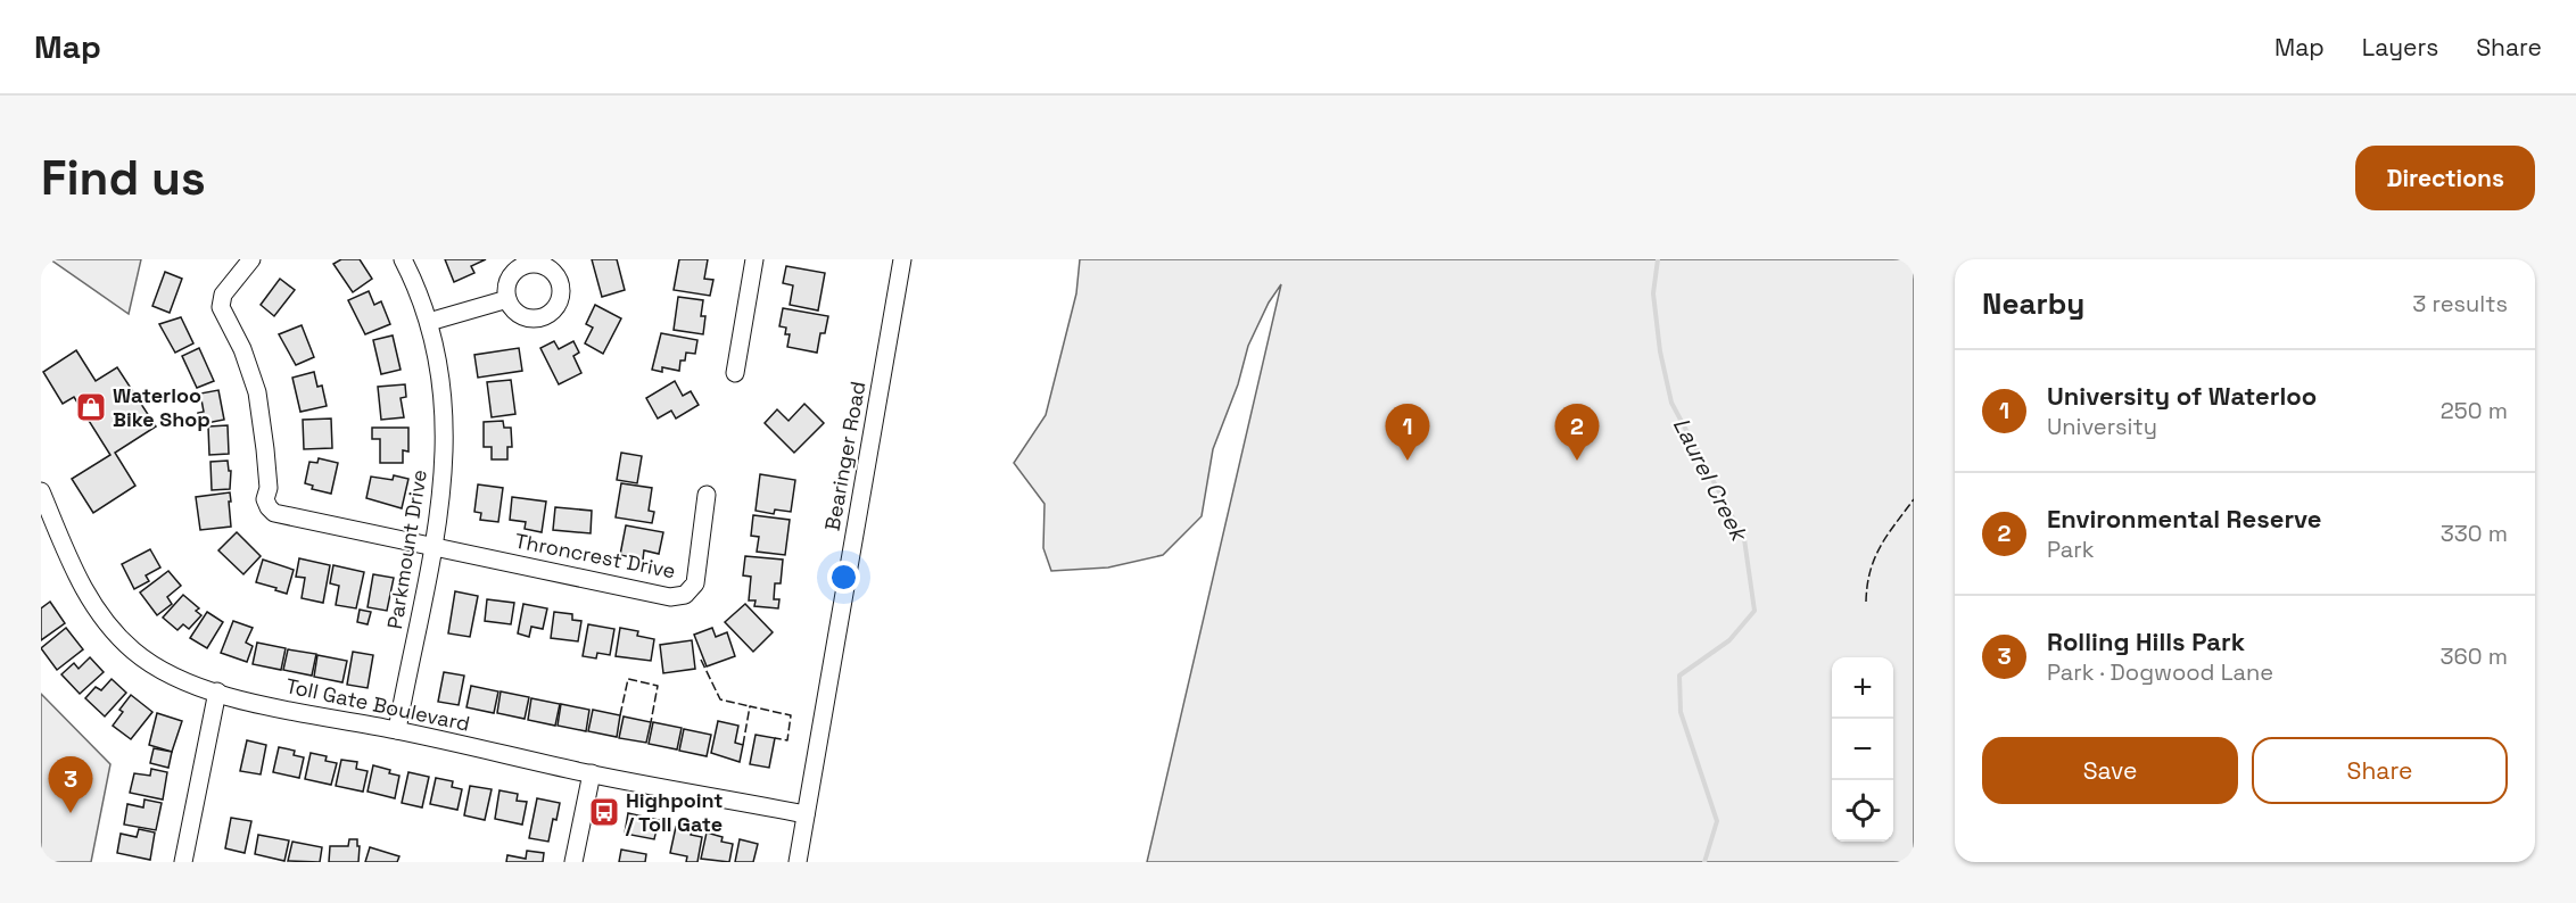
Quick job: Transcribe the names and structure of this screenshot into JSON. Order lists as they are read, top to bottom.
{
  "streets": {
    "street": [
      "Bearinger Road",
      "Parkmount Drive",
      "Throncrest Drive",
      "Toll Gate Boulevard"
    ]
  },
  "crossings": [
    ["Bearinger Road", "Toll Gate Boulevard"],
    ["Parkmount Drive", "Throncrest Drive"],
    ["Parkmount Drive", "Toll Gate Boulevard"]
  ],
  "water": ["Laurel Creek"],
  "places": {
    "shop": ["Waterloo Bike Shop"],
    "bus stop": ["Highpoint / Toll Gate"]
  },
  "page": {
    "header": "Map",
    "nav": ["Map", "Layers", "Share"],
    "buttons": [
      "Directions",
      ["Save", "Share"]
    ],
    "title": "Find us",
    "heading": ["Nearby", "3 results"],
    "list": [
      {
        "mark": "1",
        "name": "University of Waterloo",
        "note": "University",
        "value": "250 m"
      },
      {
        "mark": "2",
        "name": "Environmental Reserve",
        "note": "Park",
        "value": "330 m"
      },
      {
        "mark": "3",
        "name": "Rolling Hills Park",
        "note": "Park · Dogwood Lane",
        "value": "360 m"
      }
    ],
    "pins": ["1", "2", "3"],
    "map_buttons": ["+", "−"]
  }
}
